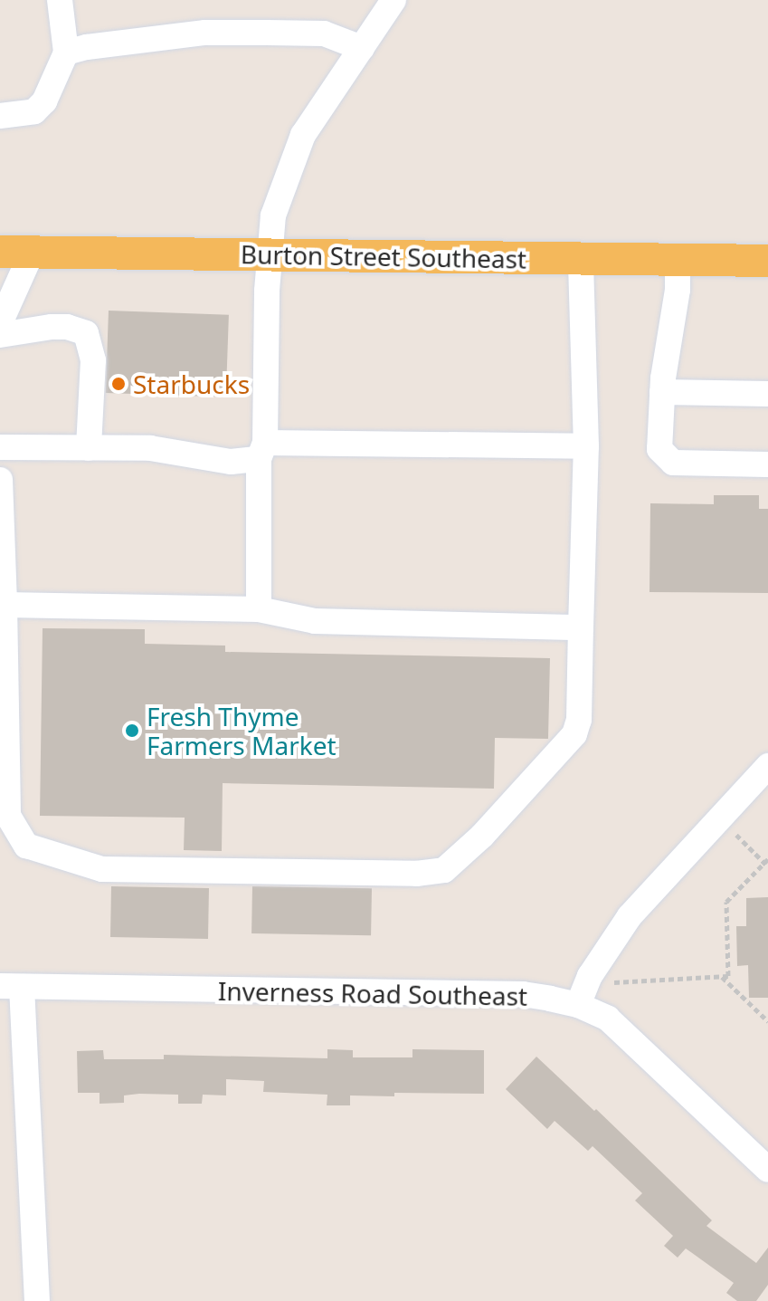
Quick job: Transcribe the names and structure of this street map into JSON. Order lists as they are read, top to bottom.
{
  "streets": {
    "main road": ["Burton Street Southeast"],
    "street": ["Inverness Road Southeast"]
  },
  "places": ["Starbucks", "Fresh Thyme Farmers Market"]
}
